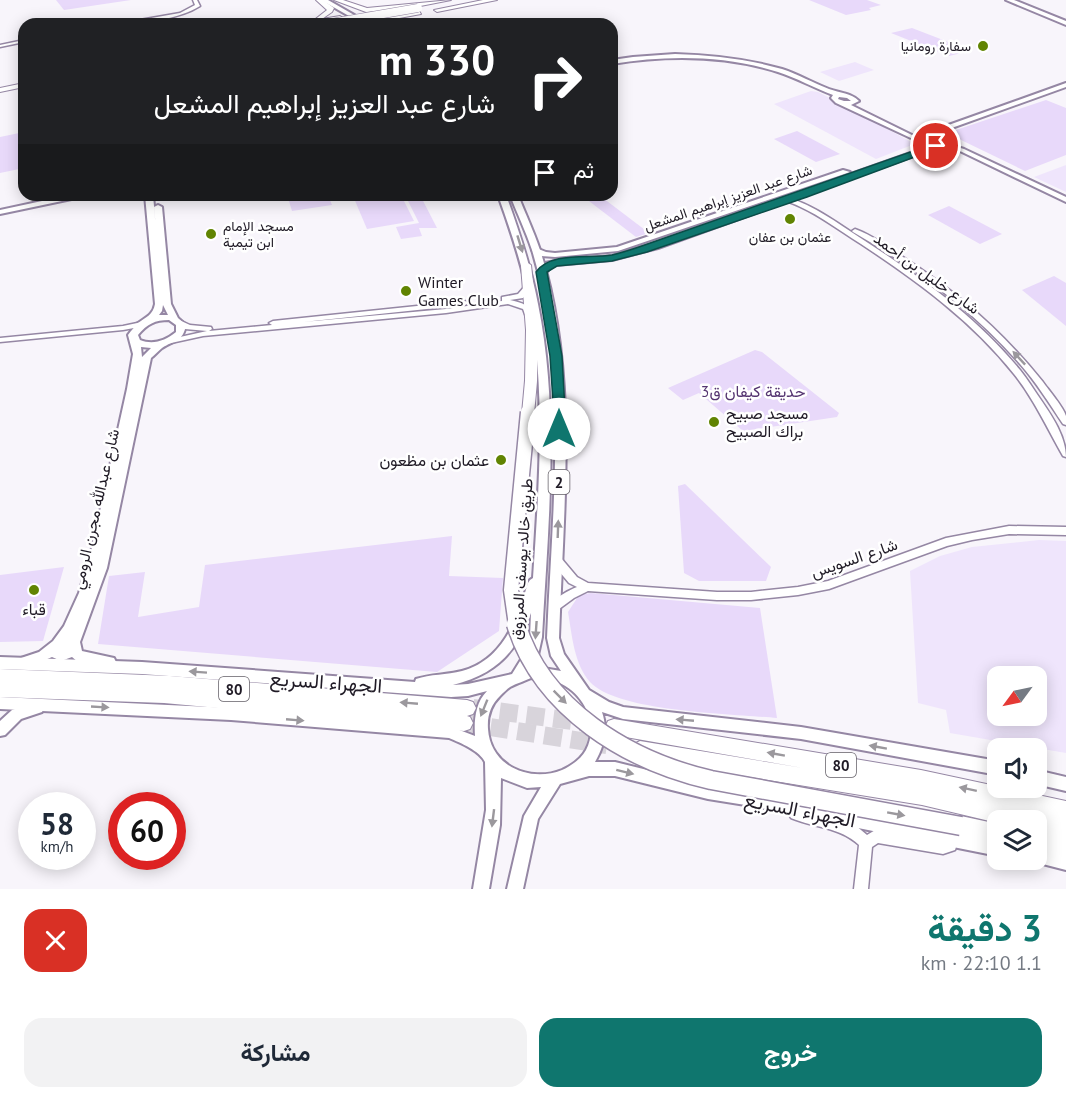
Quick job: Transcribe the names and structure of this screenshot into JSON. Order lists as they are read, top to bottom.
{
  "streets": {
    "highway": ["الجهراء السريع", "80"],
    "main road": [
      "شارع عبد العزيز إبراهيم المشعل",
      "2",
      "شارع عبدالله مجرن الرومي",
      "طريق خالد يوسف المرزوق"
    ],
    "street": ["شارع خليل بن أحمد", "شارع السويس"]
  },
  "crossings": [
    ["شارع عبد العزيز إبراهيم المشعل", "شارع خليل بن أحمد"],
    ["شارع عبد العزيز إبراهيم المشعل", "طريق خالد يوسف المرزوق"],
    ["طريق خالد يوسف المرزوق", "الجهراء السريع"]
  ],
  "parks": ["حديقة كيفان ق3"],
  "places": [
    "سفارة رومانيا",
    "عثمان بن عفان",
    "مسجد الإمام ابن تيمية",
    "Winter Games Club",
    "مسجد صبيح براك الصبيح",
    "عثمان بن مظعون",
    "قباء"
  ],
  "north": "bottom left",
  "page": {
    "turn": ["330 m", "شارع عبد العزيز إبراهيم المشعل"],
    "then": "ثم",
    "speed": "58 km/h",
    "limit": "60",
    "heading": ["3 دقيقة", "1.1 km · 22:10"],
    "buttons": ["خروج", "مشاركة"]
  }
}
